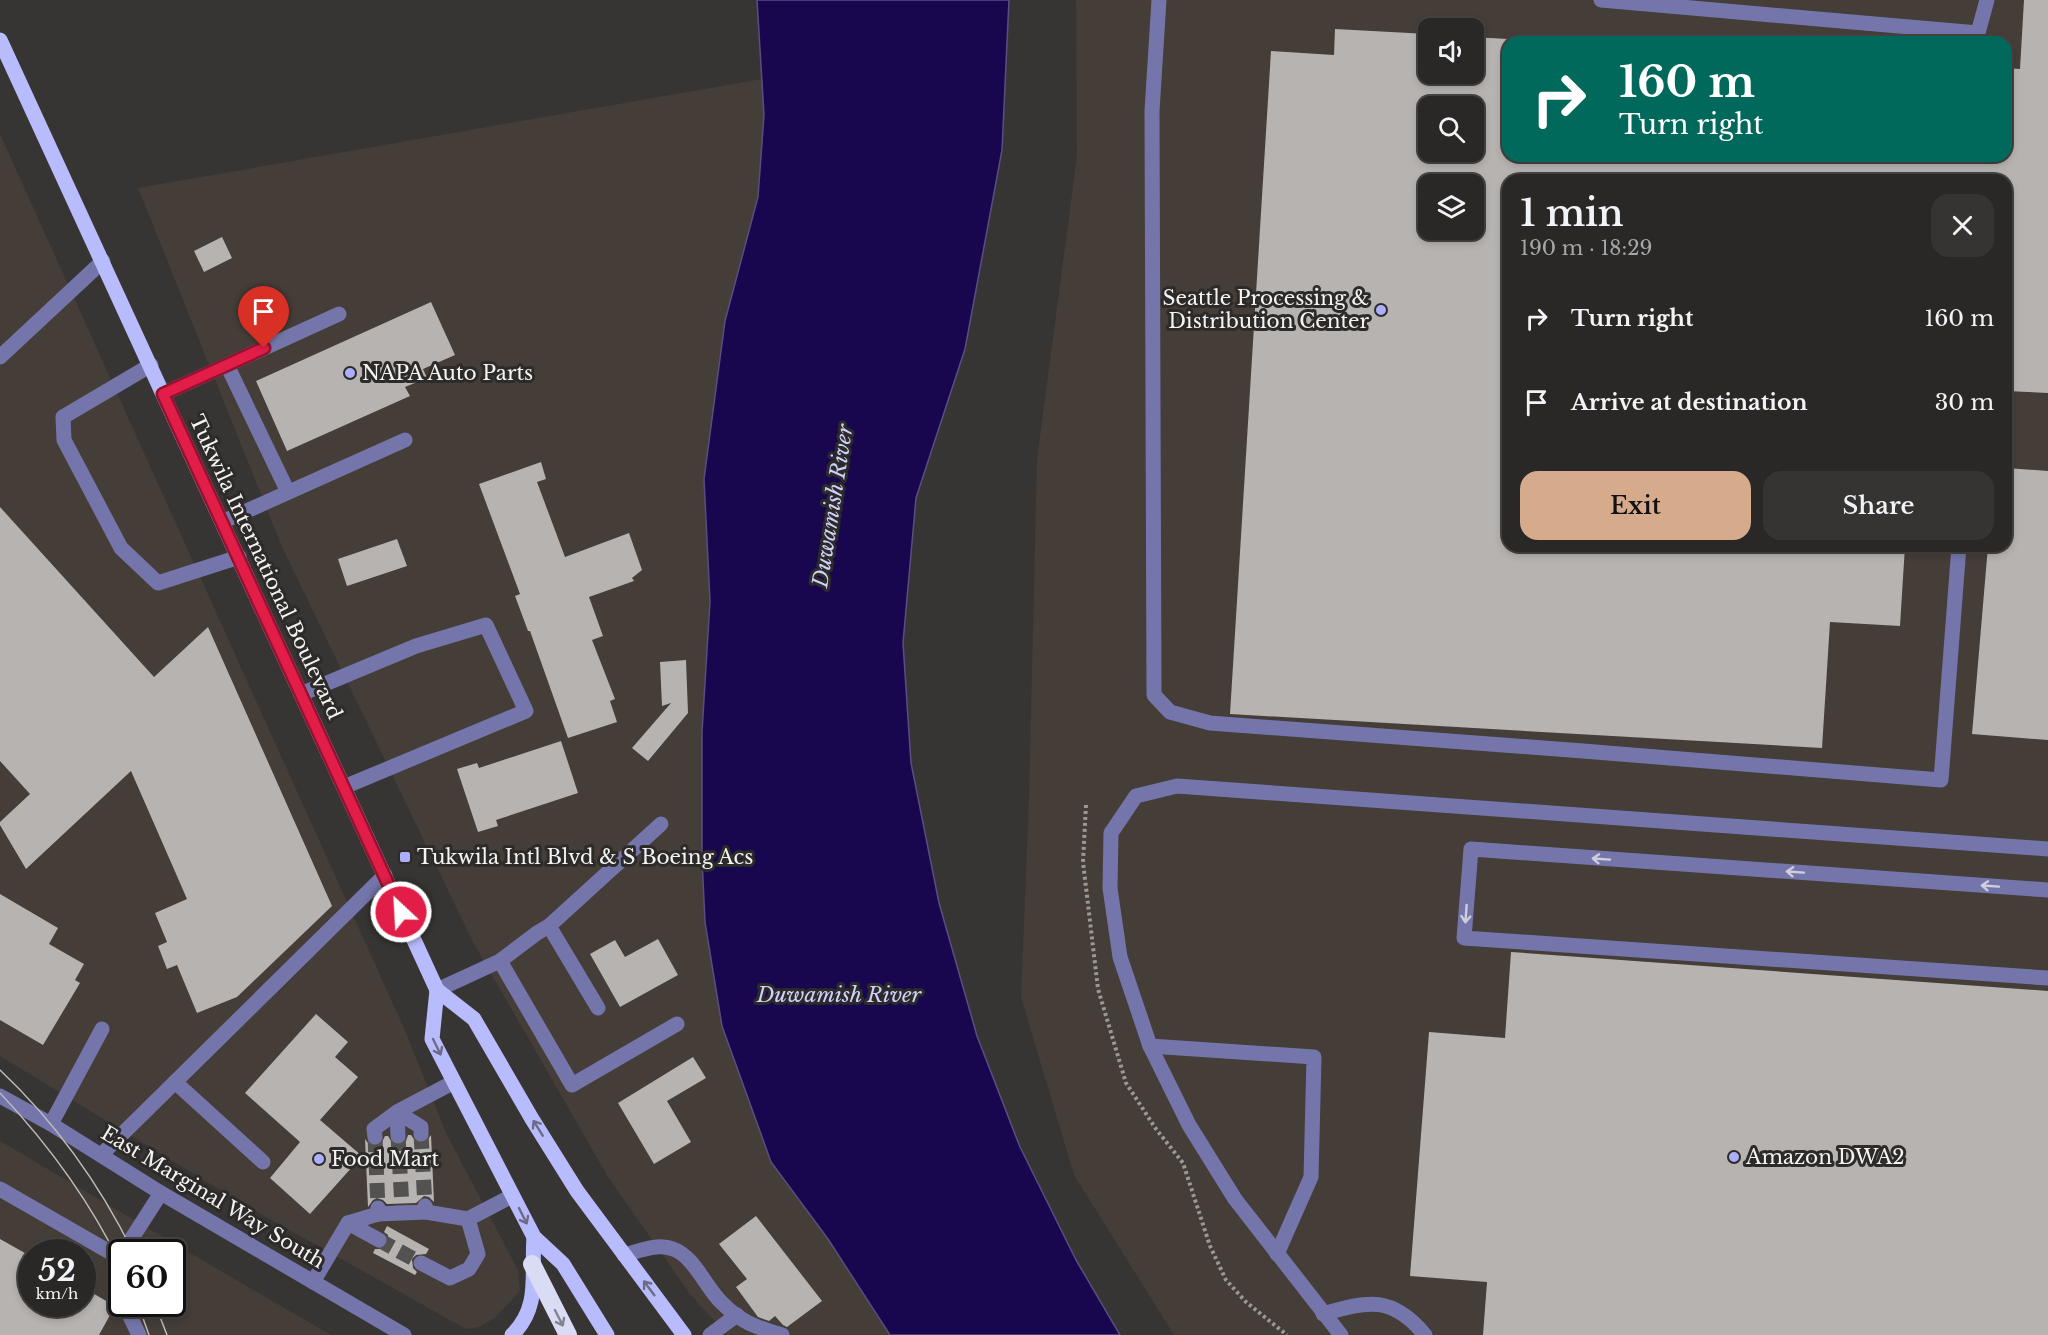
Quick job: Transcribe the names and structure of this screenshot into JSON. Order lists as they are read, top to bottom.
{
  "streets": {
    "main road": ["Tukwila International Boulevard"],
    "street": ["East Marginal Way South"]
  },
  "water": ["Duwamish River"],
  "places": {
    "other": [
      "Seattle Processing & Distribution Center",
      "NAPA Auto Parts",
      "Amazon DWA2",
      "Food Mart"
    ],
    "transit": ["Tukwila Intl Blvd & S Boeing Acs"]
  },
  "page": {
    "turn": ["160 m", "Turn right"],
    "heading": ["1 min", "190 m · 18:29"],
    "list": [
      {
        "name": "Turn right",
        "value": "160 m"
      },
      {
        "name": "Arrive at destination",
        "value": "30 m"
      }
    ],
    "buttons": ["Exit", "Share"],
    "speed": "52 km/h",
    "limit": "60"
  }
}
